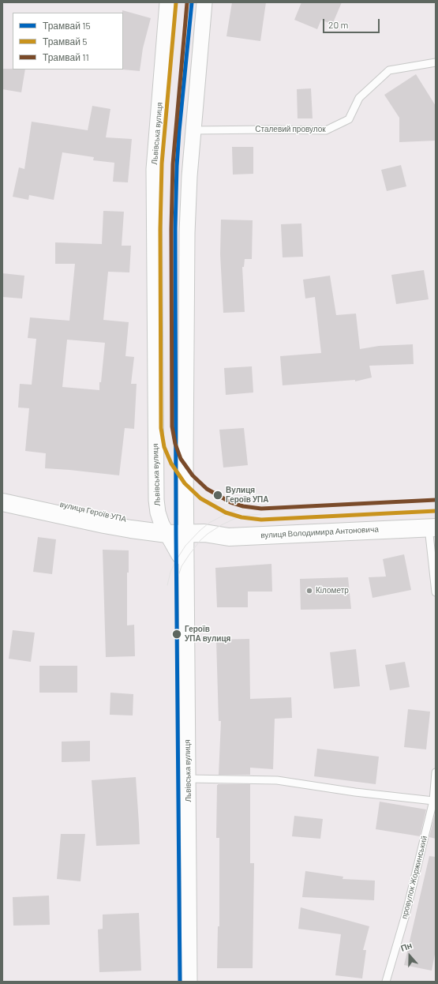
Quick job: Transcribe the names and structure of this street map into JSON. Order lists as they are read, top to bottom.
{
  "streets": {
    "street": ["Львівська вулиця", "вулиця Героїв УПА", "вулиця Володимира Антоновича"],
    "lane": ["Сталевий провулок", "провулок Жоржинський"]
  },
  "crossings": [
    ["Сталевий провулок", "Львівська вулиця"],
    ["Львівська вулиця", "вулиця Героїв УПА"],
    ["Львівська вулиця", "вулиця Володимира Антоновича"],
    ["вулиця Героїв УПА", "вулиця Володимира Антоновича"]
  ],
  "places": ["Вулиця Героїв УПА", "Кілометр", "Героїв УПА вулиця"],
  "lines": ["tram line 15", "tram line 5", "tram line 11"],
  "legend": ["Трамвай 15", "Трамвай 5", "Трамвай 11"],
  "scale_bar": "20 m",
  "north": "top"
}
